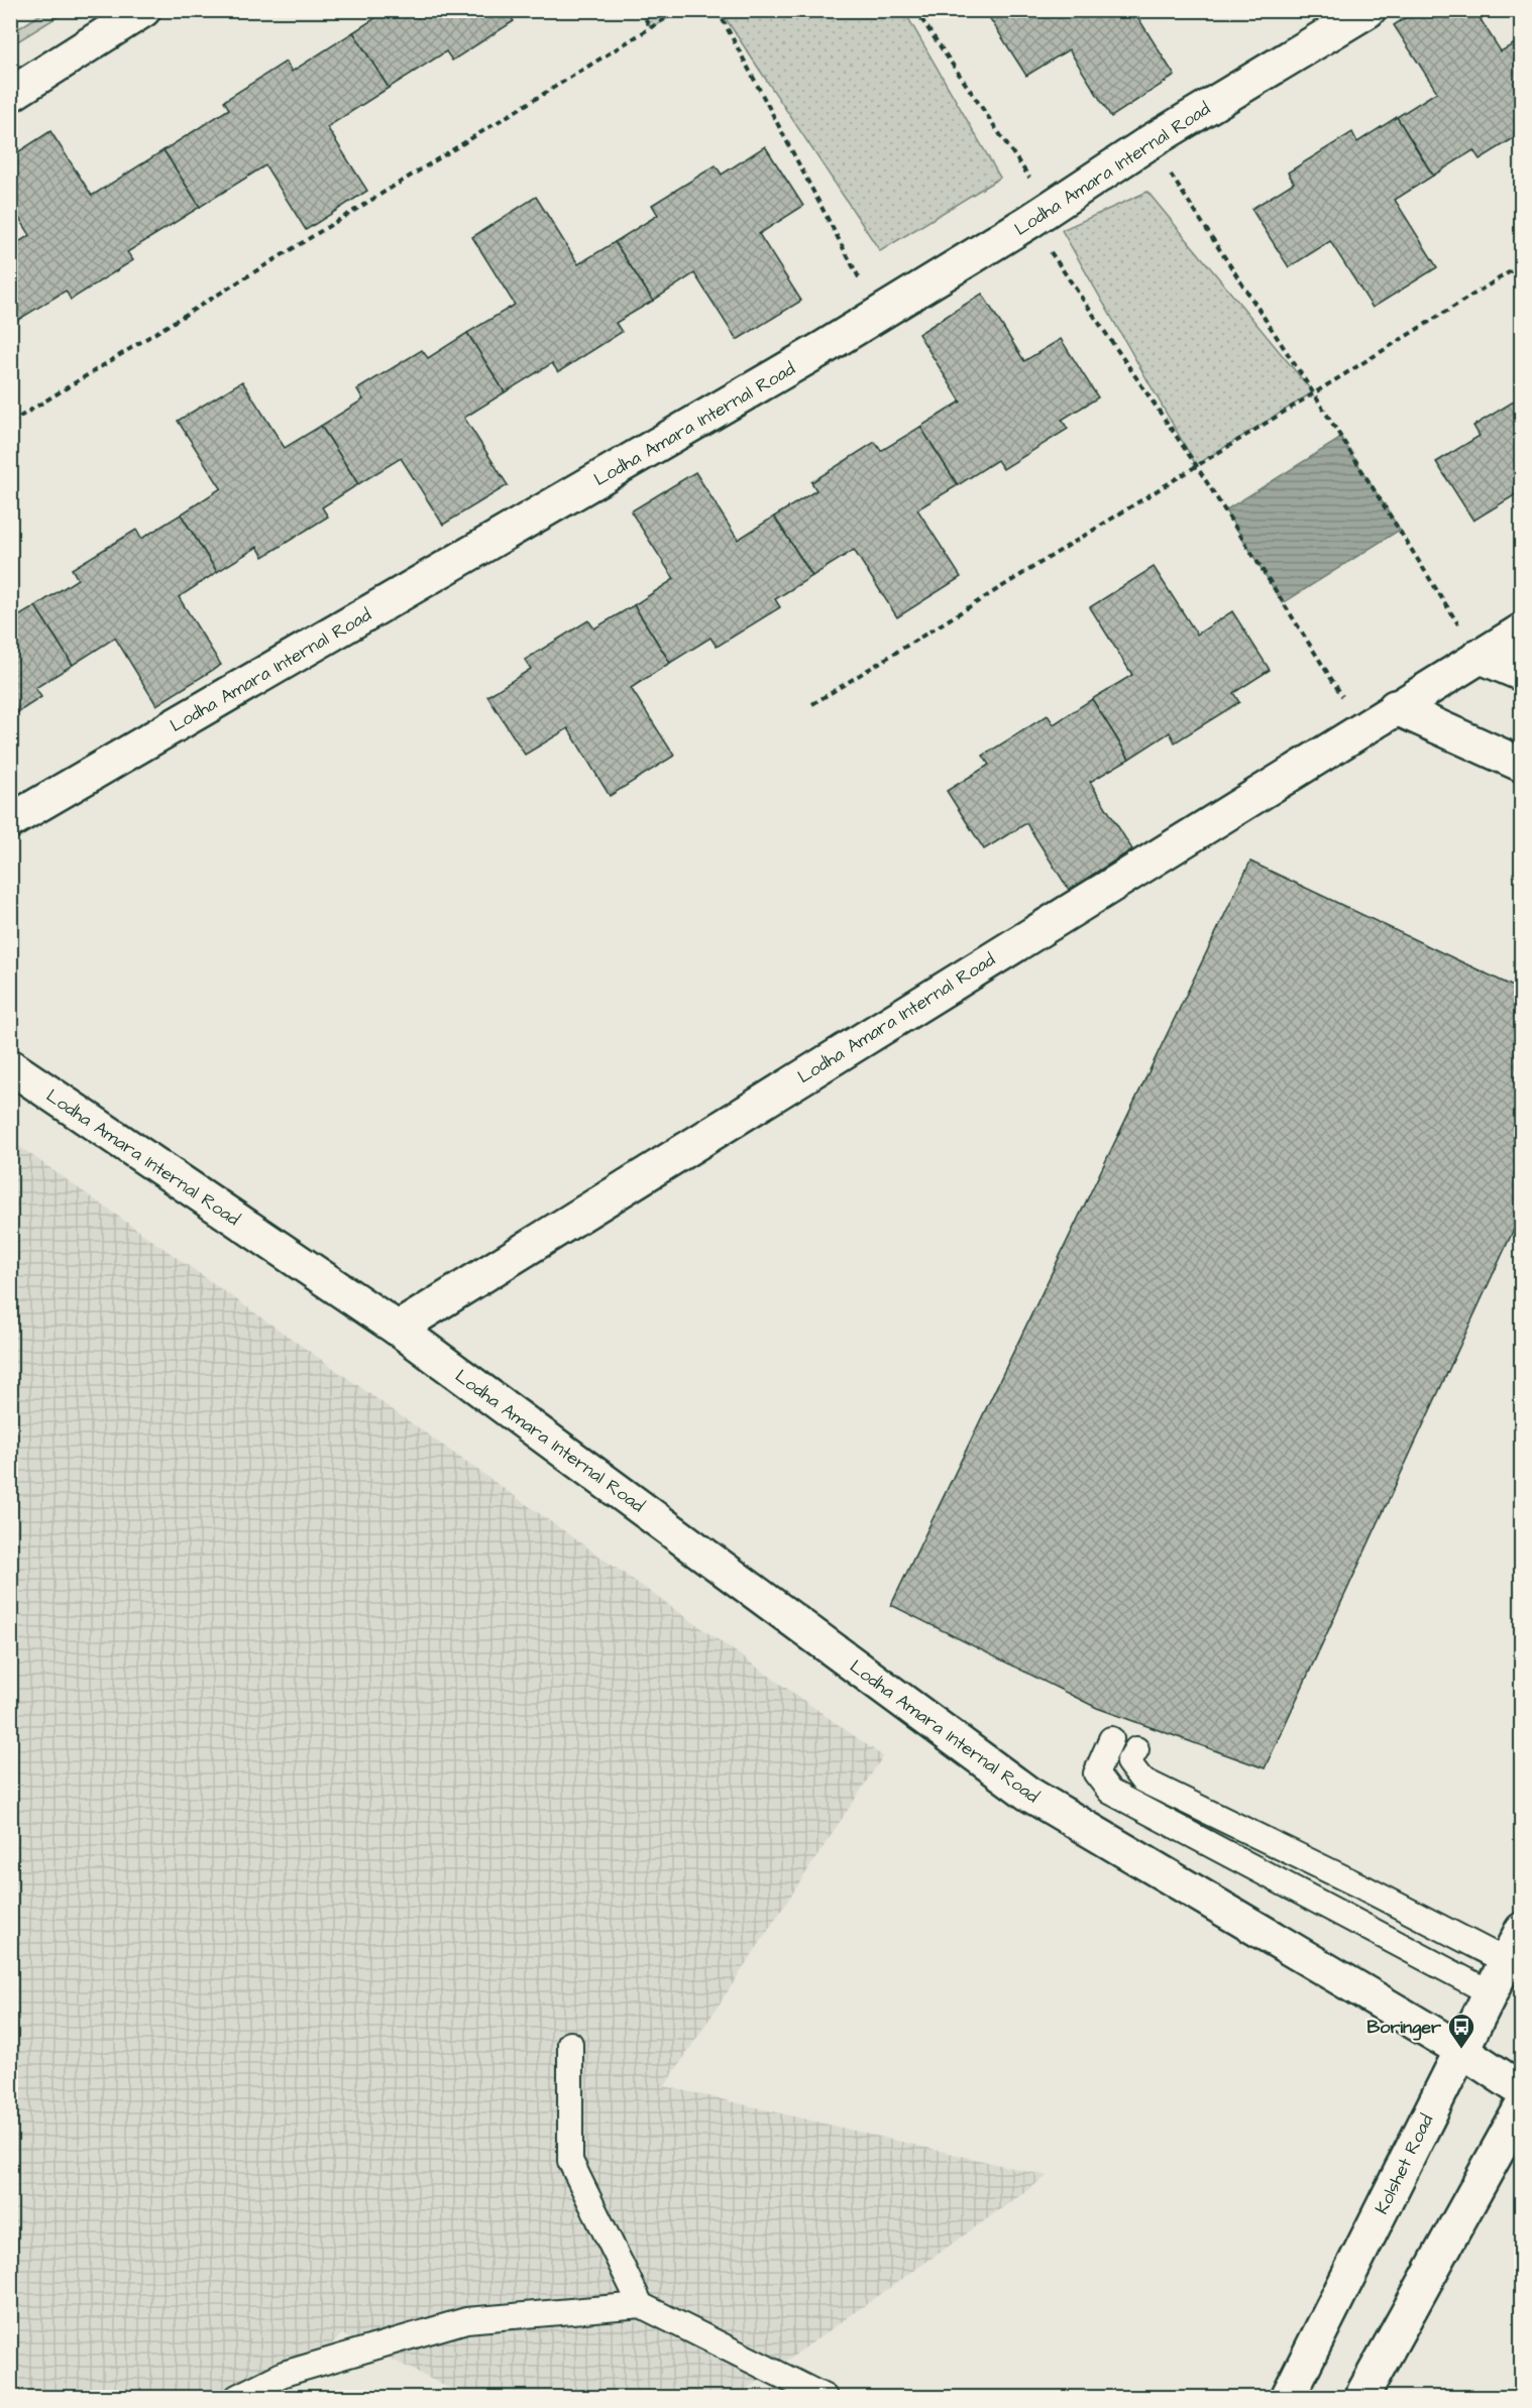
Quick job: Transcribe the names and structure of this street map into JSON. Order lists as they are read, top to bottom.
{
  "streets": {
    "street": ["Lodha Amara Internal Road", "Kolshet Road"]
  },
  "crossings": [
    ["Lodha Amara Internal Road", "Kolshet Road"]
  ],
  "places": {
    "bus stop": ["Boringer"]
  }
}
